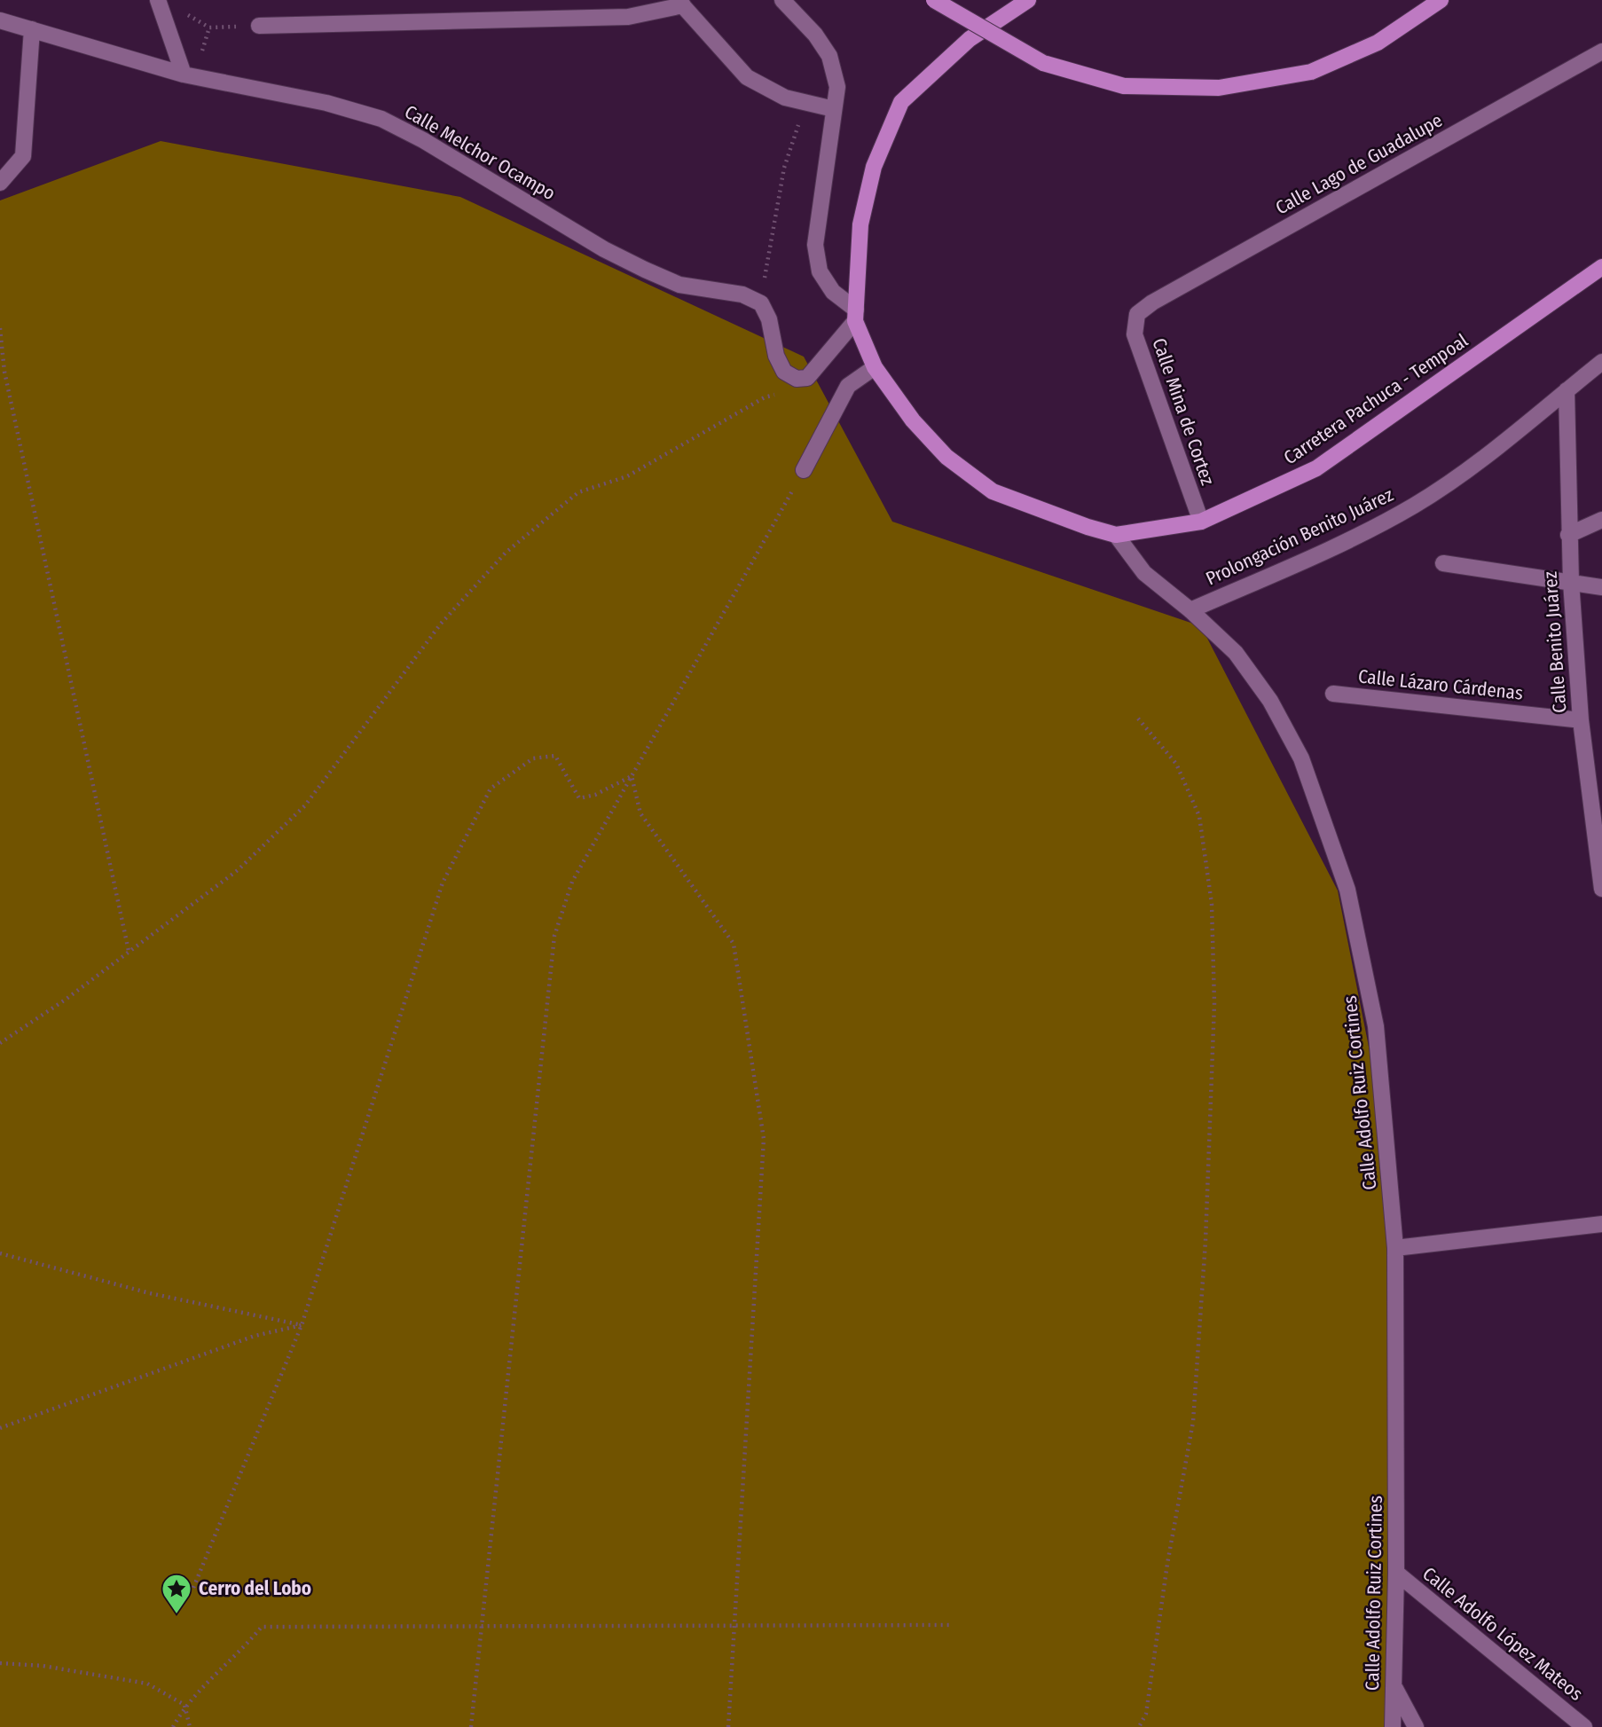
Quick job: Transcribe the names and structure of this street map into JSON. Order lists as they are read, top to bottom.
{
  "streets": {
    "main road": ["Carretera Pachuca - Tempoal"],
    "street": [
      "Calle Melchor Ocampo",
      "Calle Lago de Guadalupe",
      "Calle Mina de Cortez",
      "Prolongación Benito Juárez",
      "Calle Benito Juárez",
      "Calle Lázaro Cárdenas",
      "Calle Adolfo Ruiz Cortines",
      "Calle Adolfo López Mateos"
    ]
  },
  "crossings": [
    ["Calle Lago de Guadalupe", "Calle Mina de Cortez"],
    ["Carretera Pachuca - Tempoal", "Calle Mina de Cortez"],
    ["Carretera Pachuca - Tempoal", "Calle Adolfo Ruiz Cortines"],
    ["Prolongación Benito Juárez", "Calle Benito Juárez"],
    ["Prolongación Benito Juárez", "Calle Adolfo Ruiz Cortines"],
    ["Calle Benito Juárez", "Calle Lázaro Cárdenas"],
    ["Calle Adolfo Ruiz Cortines", "Calle Adolfo López Mateos"]
  ],
  "places": {
    "place": ["Cerro del Lobo"]
  }
}
